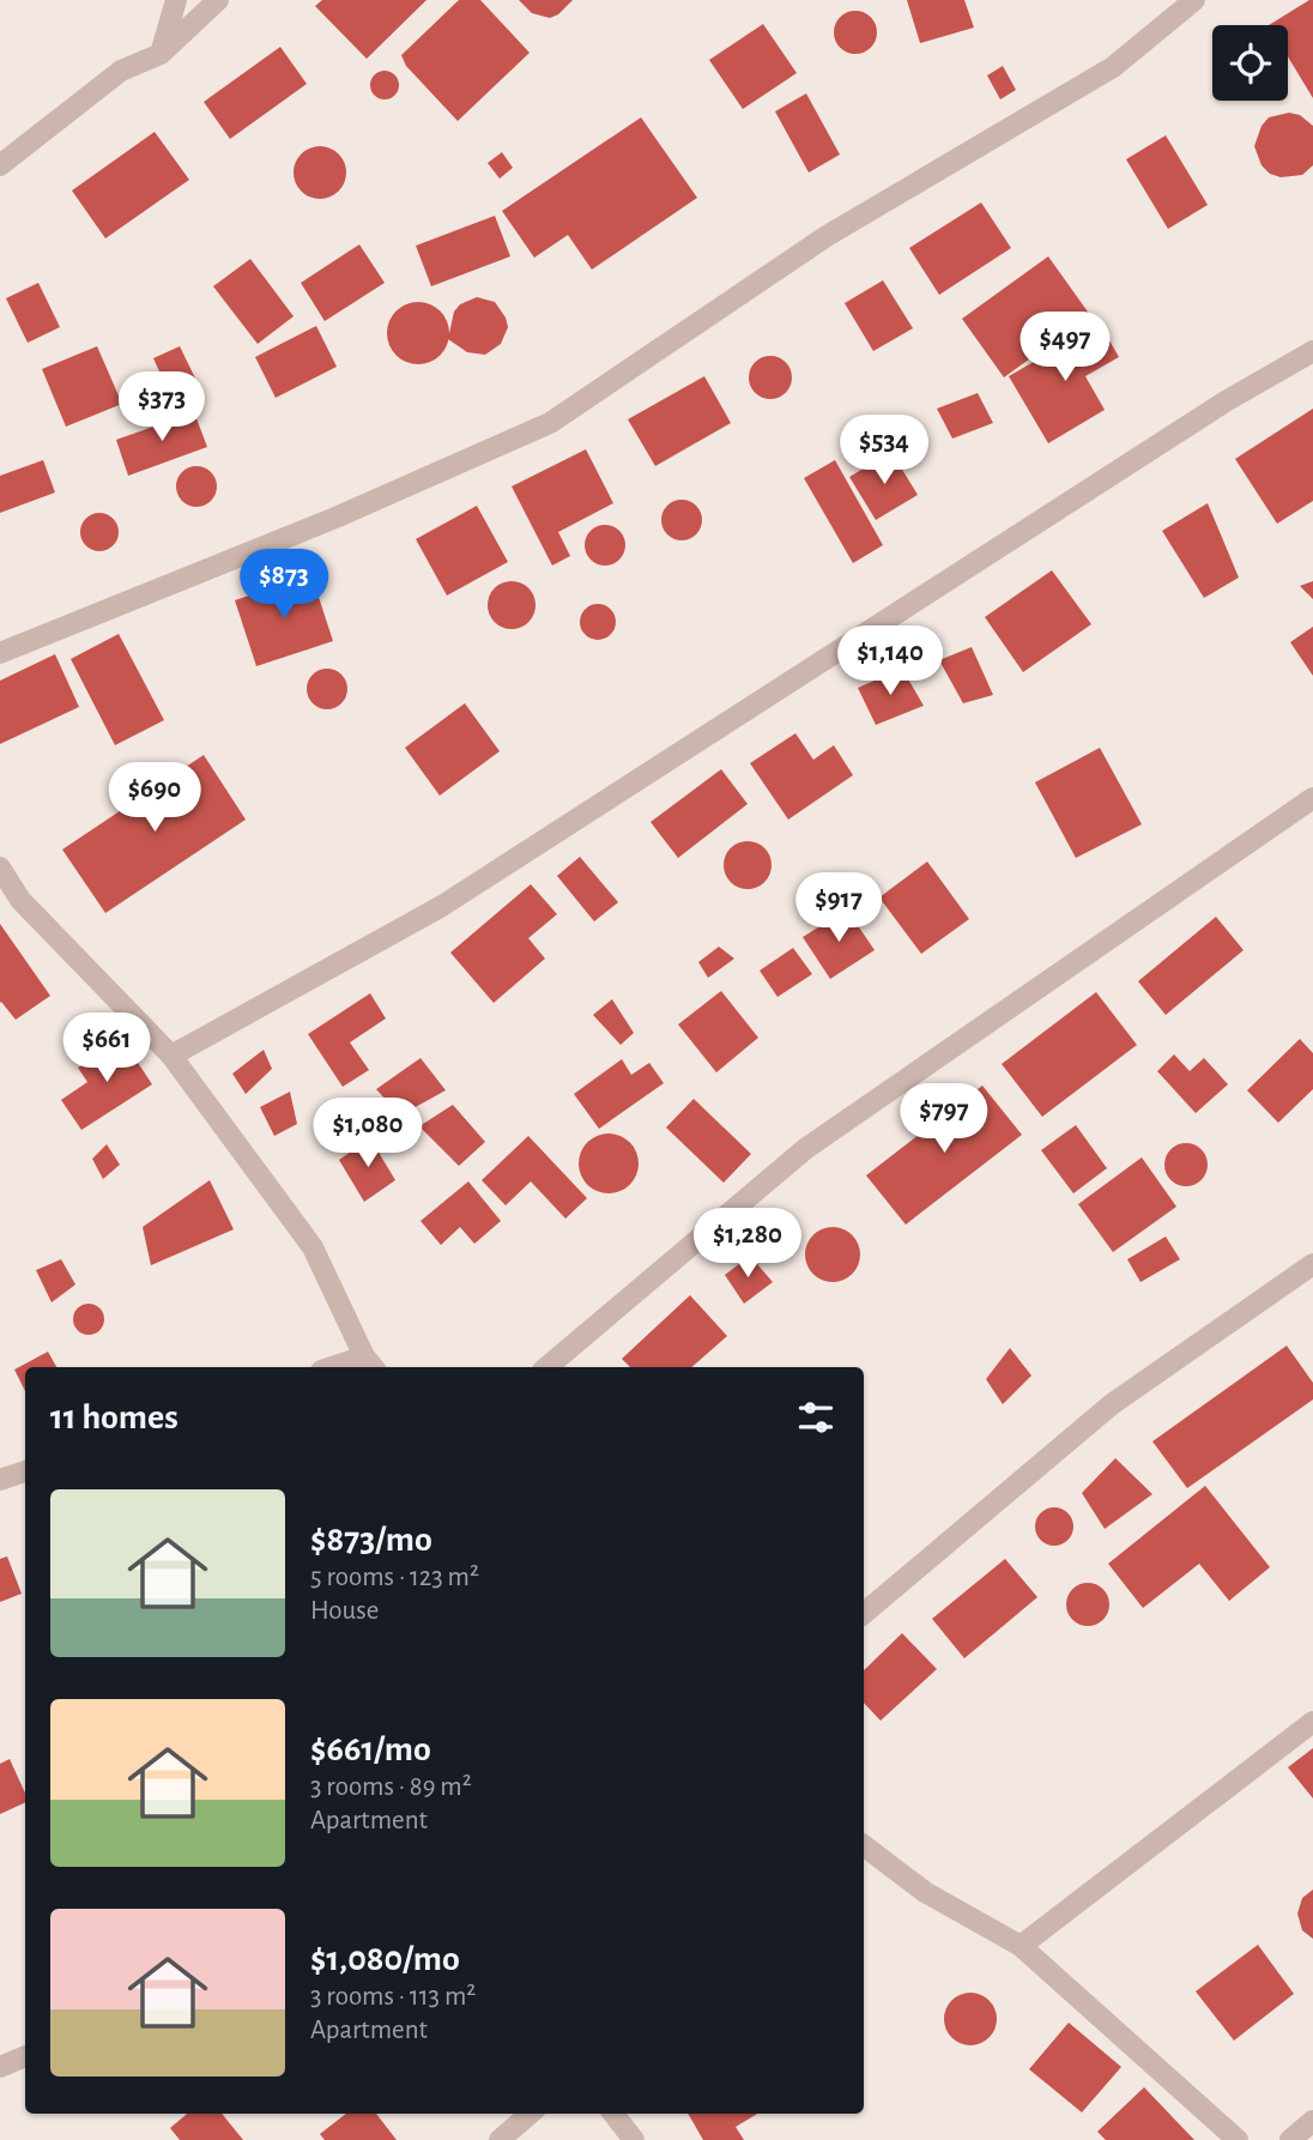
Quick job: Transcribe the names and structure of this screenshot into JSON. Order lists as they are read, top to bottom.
{
  "page": {
    "price": [
      "$497",
      "$373",
      "$534",
      "$873",
      "$1,140",
      "$690",
      "$917",
      "$661",
      "$797",
      "$1,080",
      "$1,280"
    ],
    "heading": "11 homes",
    "list": [
      {
        "name": "$873/mo",
        "note": "5 rooms · 123 m² · House"
      },
      {
        "name": "$661/mo",
        "note": "3 rooms · 89 m² · Apartment"
      },
      {
        "name": "$1,080/mo",
        "note": "3 rooms · 113 m² · Apartment"
      }
    ]
  }
}
